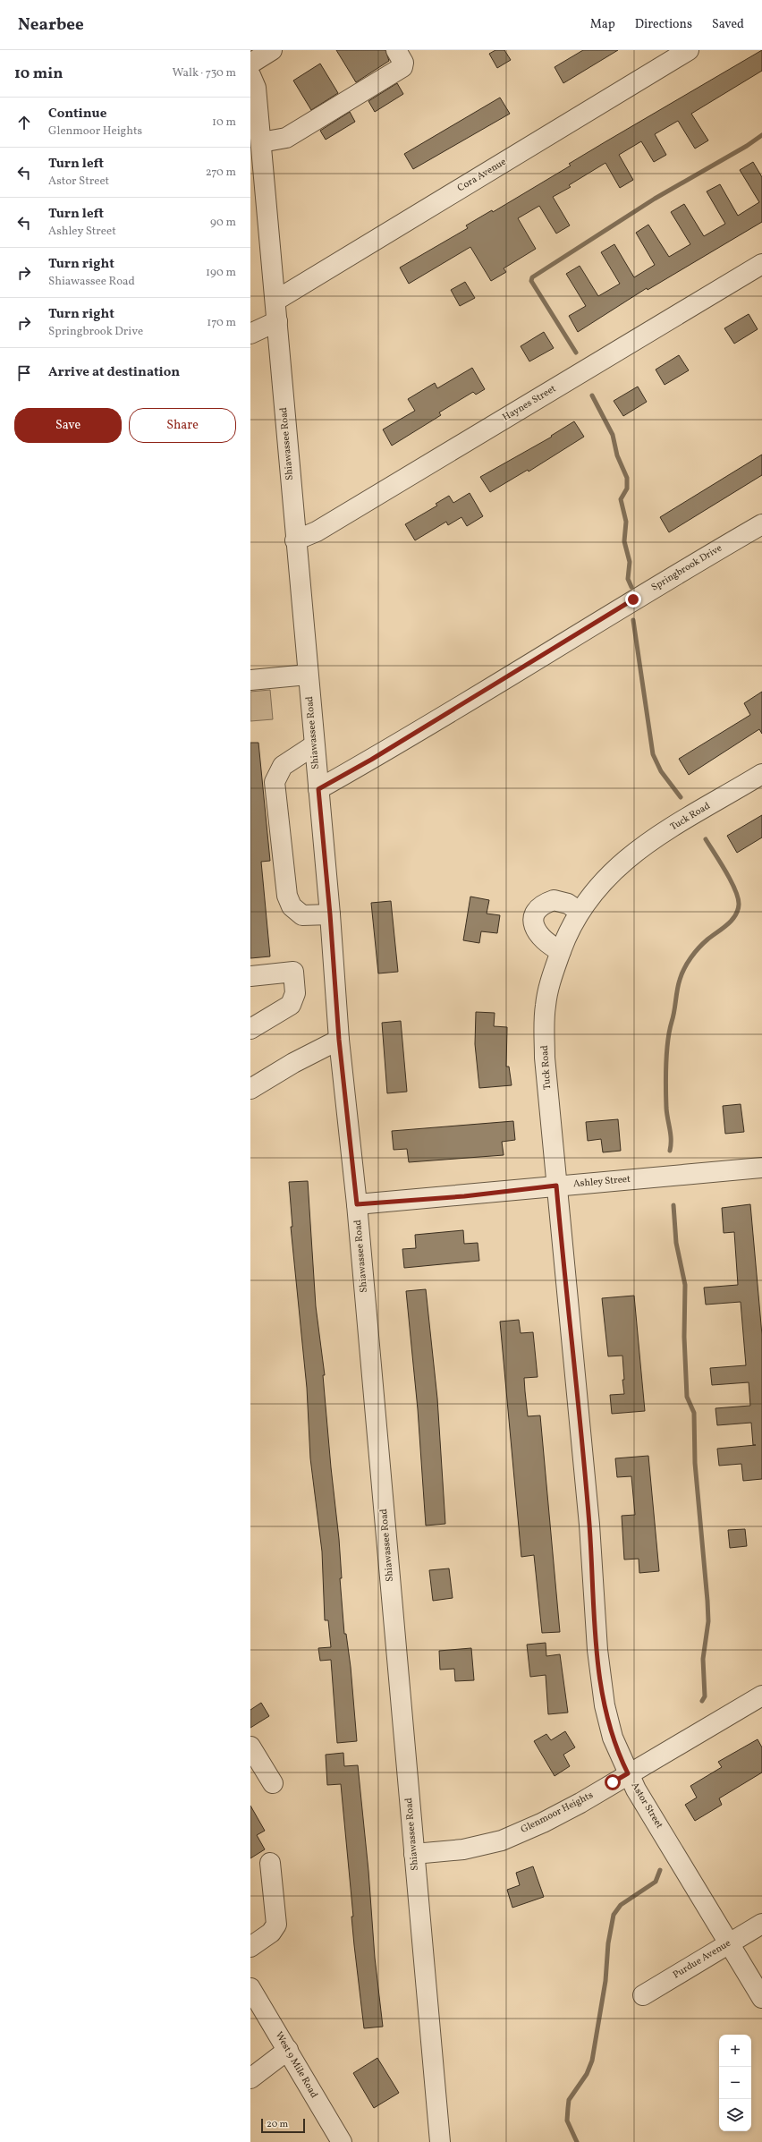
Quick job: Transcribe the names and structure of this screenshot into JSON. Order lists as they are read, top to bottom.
{
  "streets": {
    "street": [
      "Cora Avenue",
      "Haynes Street",
      "Shiawassee Road",
      "Springbrook Drive",
      "Tuck Road",
      "Ashley Street",
      "Astor Street",
      "Glenmoor Heights",
      "Purdue Avenue",
      "West 9 Mile Road"
    ]
  },
  "crossings": [
    ["Cora Avenue", "Shiawassee Road"],
    ["Haynes Street", "Shiawassee Road"],
    ["Shiawassee Road", "Springbrook Drive"],
    ["Shiawassee Road", "Ashley Street"],
    ["Shiawassee Road", "Glenmoor Heights"],
    ["Tuck Road", "Ashley Street"],
    ["Tuck Road", "Astor Street"],
    ["Ashley Street", "Astor Street"],
    ["Astor Street", "Glenmoor Heights"],
    ["Astor Street", "Purdue Avenue"]
  ],
  "scale_bar": "20 m",
  "page": {
    "header": "Nearbee",
    "nav": ["Map", "Directions", "Saved"],
    "heading": ["10 min", "Walk · 730 m"],
    "list": [
      ["Continue", "Glenmoor Heights", "10 m"],
      ["Turn left", "Astor Street", "270 m"],
      ["Turn left", "Ashley Street", "90 m"],
      ["Turn right", "Shiawassee Road", "190 m"],
      ["Turn right", "Springbrook Drive", "170 m"],
      "Arrive at destination"
    ],
    "buttons": ["Save", "Share"],
    "map_buttons": ["+", "−"],
    "scale": "20 m"
  }
}
